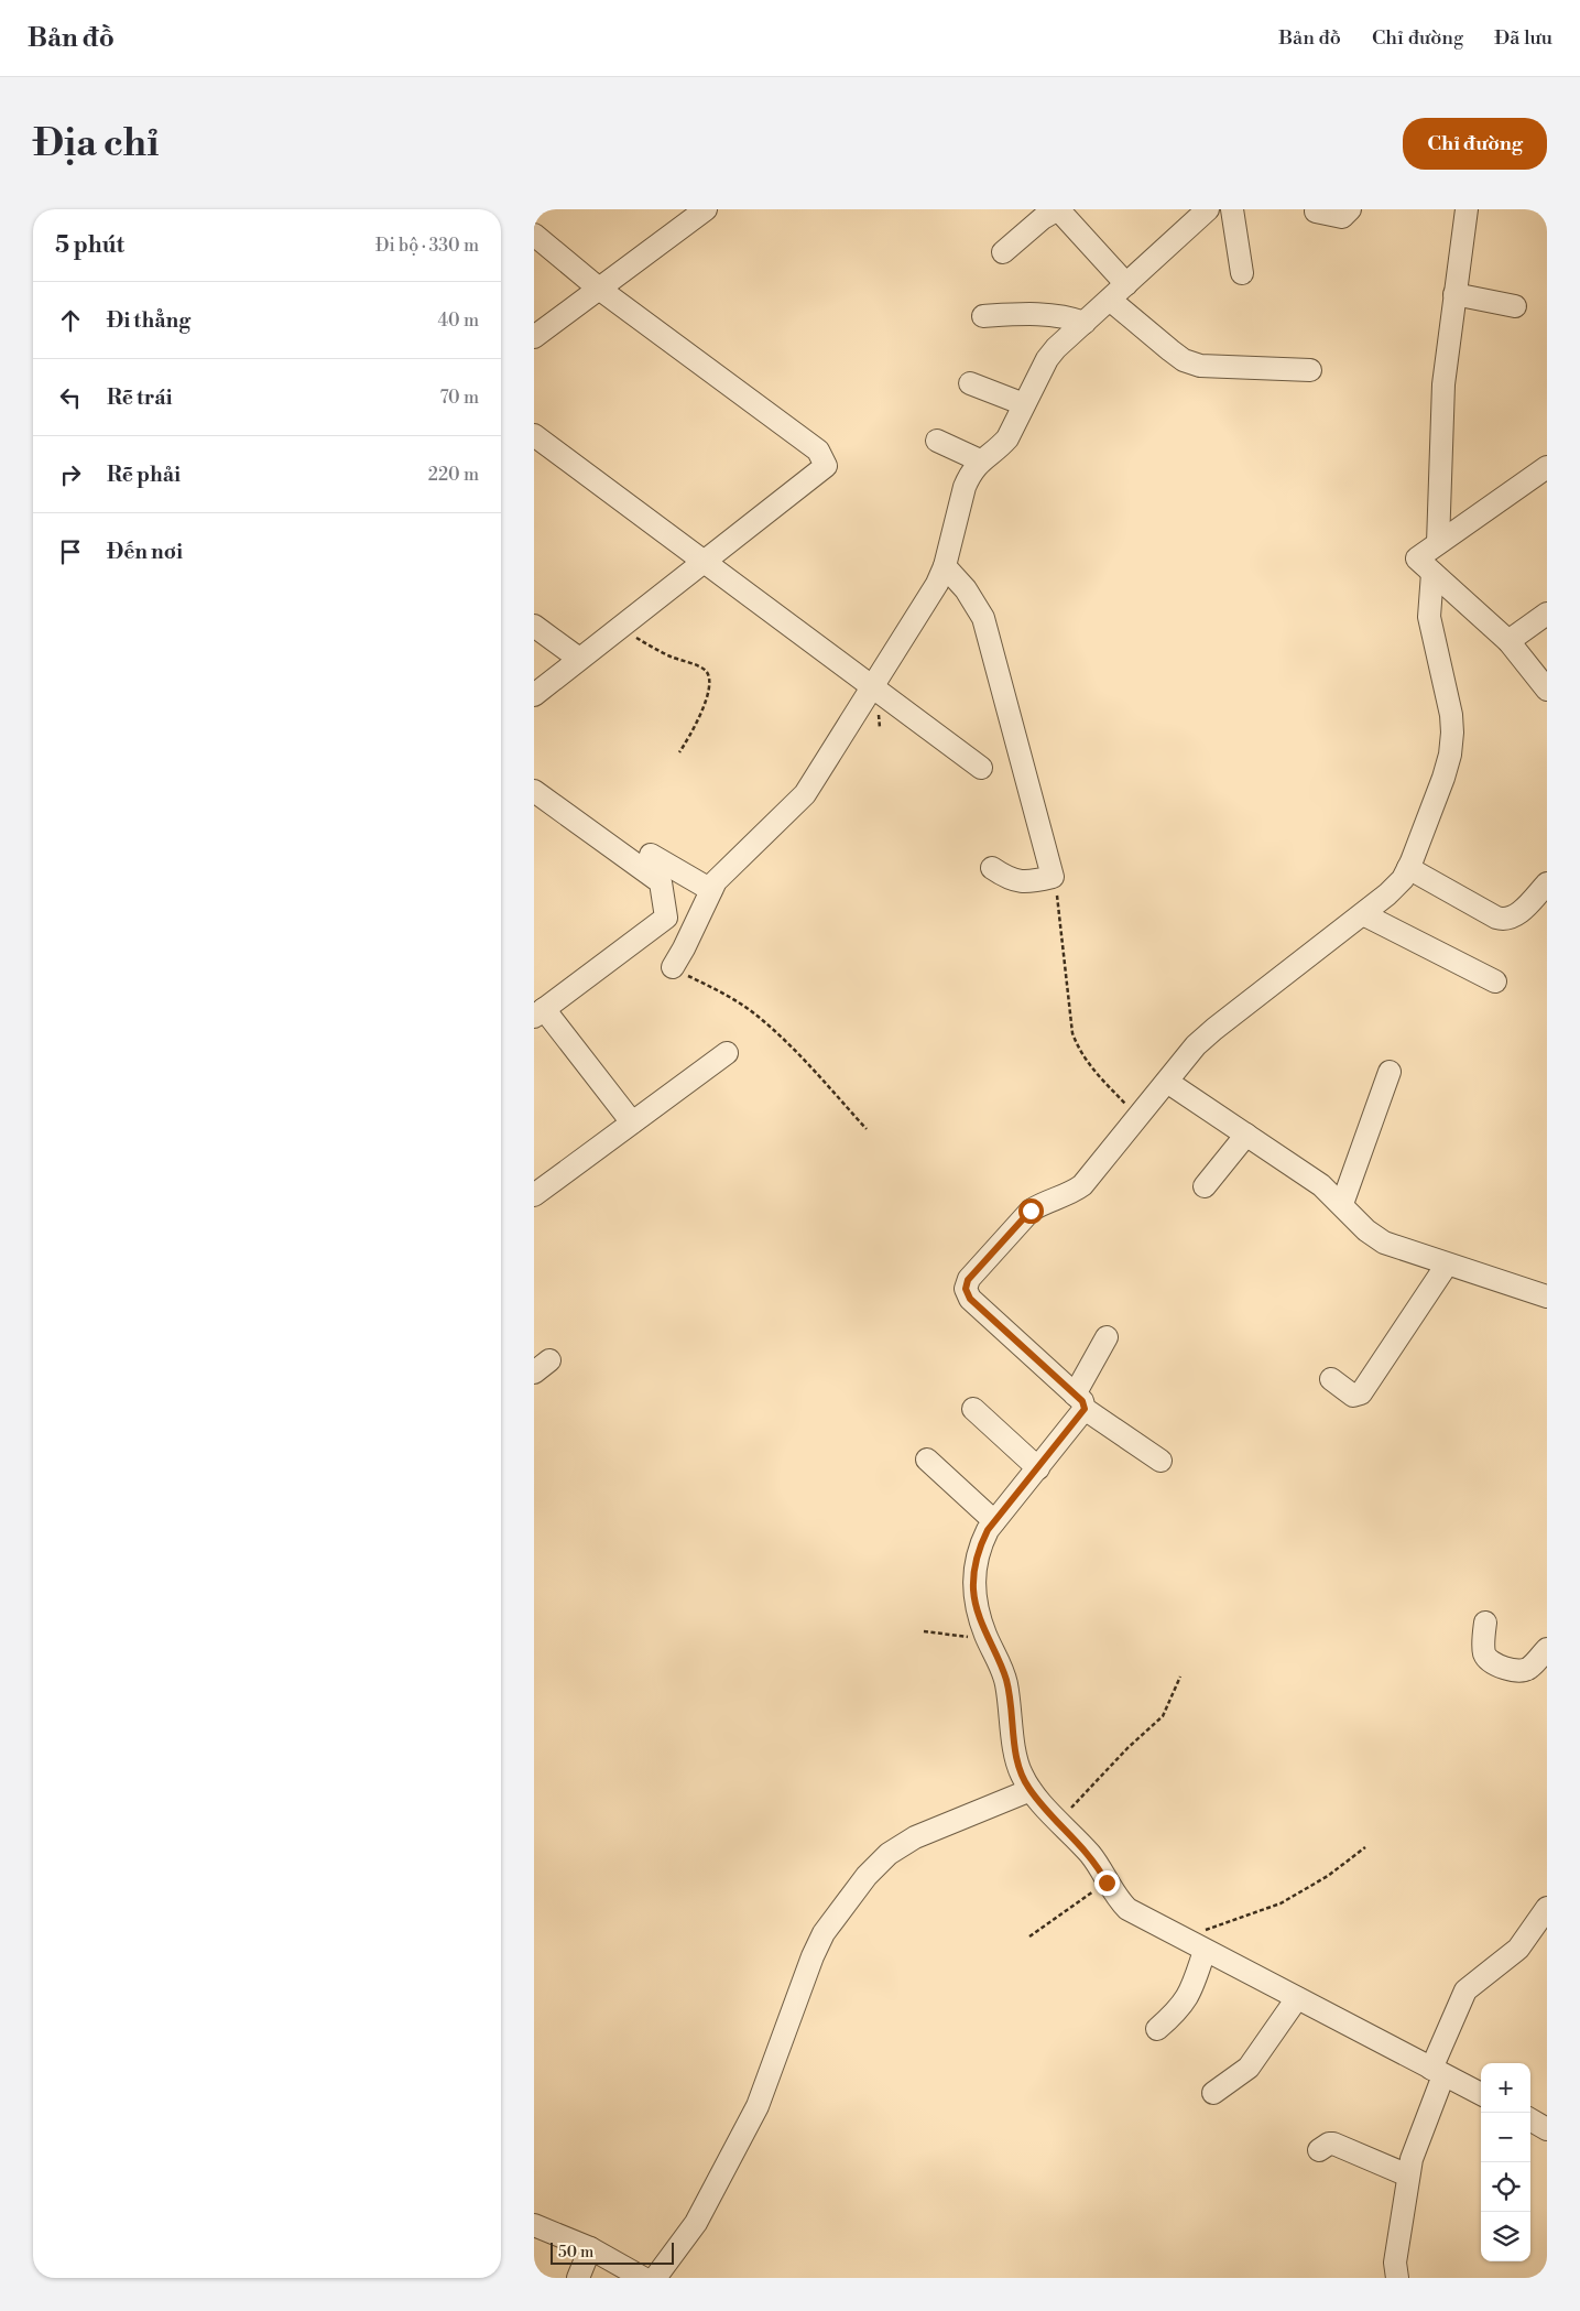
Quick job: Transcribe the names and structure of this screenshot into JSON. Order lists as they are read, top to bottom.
{
  "scale_bar": "50 m",
  "page": {
    "header": "Bản đồ",
    "nav": ["Bản đồ", "Chỉ đường", "Đã lưu"],
    "buttons": "Chỉ đường",
    "title": "Địa chỉ",
    "heading": ["5 phút", "Đi bộ · 330 m"],
    "list": [
      ["Đi thẳng", "40 m"],
      ["Rẽ trái", "70 m"],
      ["Rẽ phải", "220 m"],
      "Đến nơi"
    ],
    "map_buttons": ["+", "−"],
    "scale": "50 m"
  }
}
